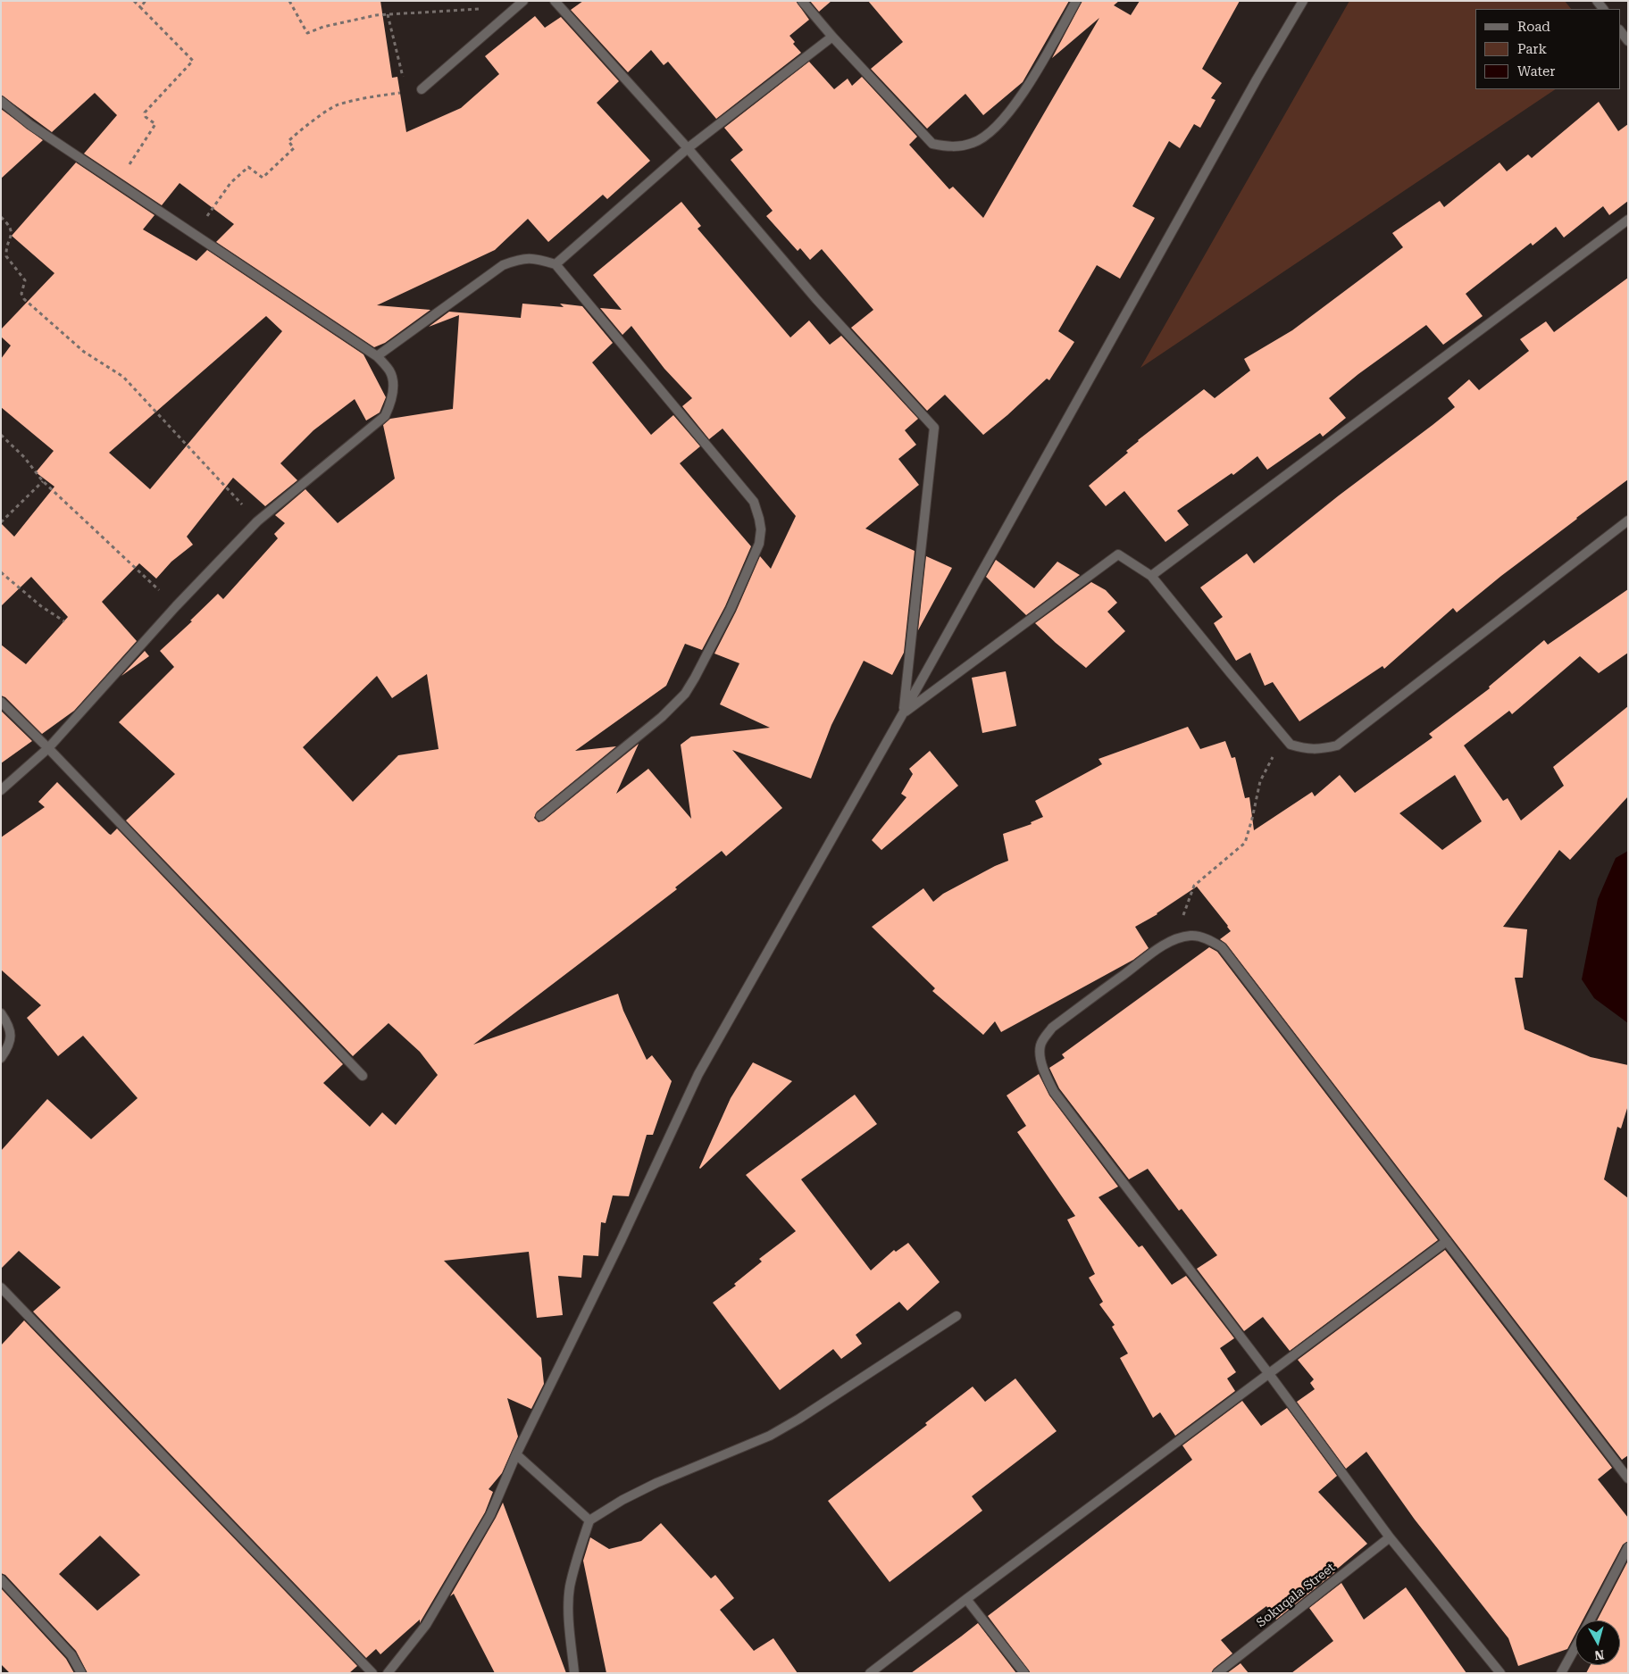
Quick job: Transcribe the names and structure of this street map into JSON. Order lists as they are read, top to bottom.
{
  "streets": {
    "street": ["Sokuqala Street"]
  },
  "legend": ["Road", "Park", "Water"],
  "north": "bottom"
}
